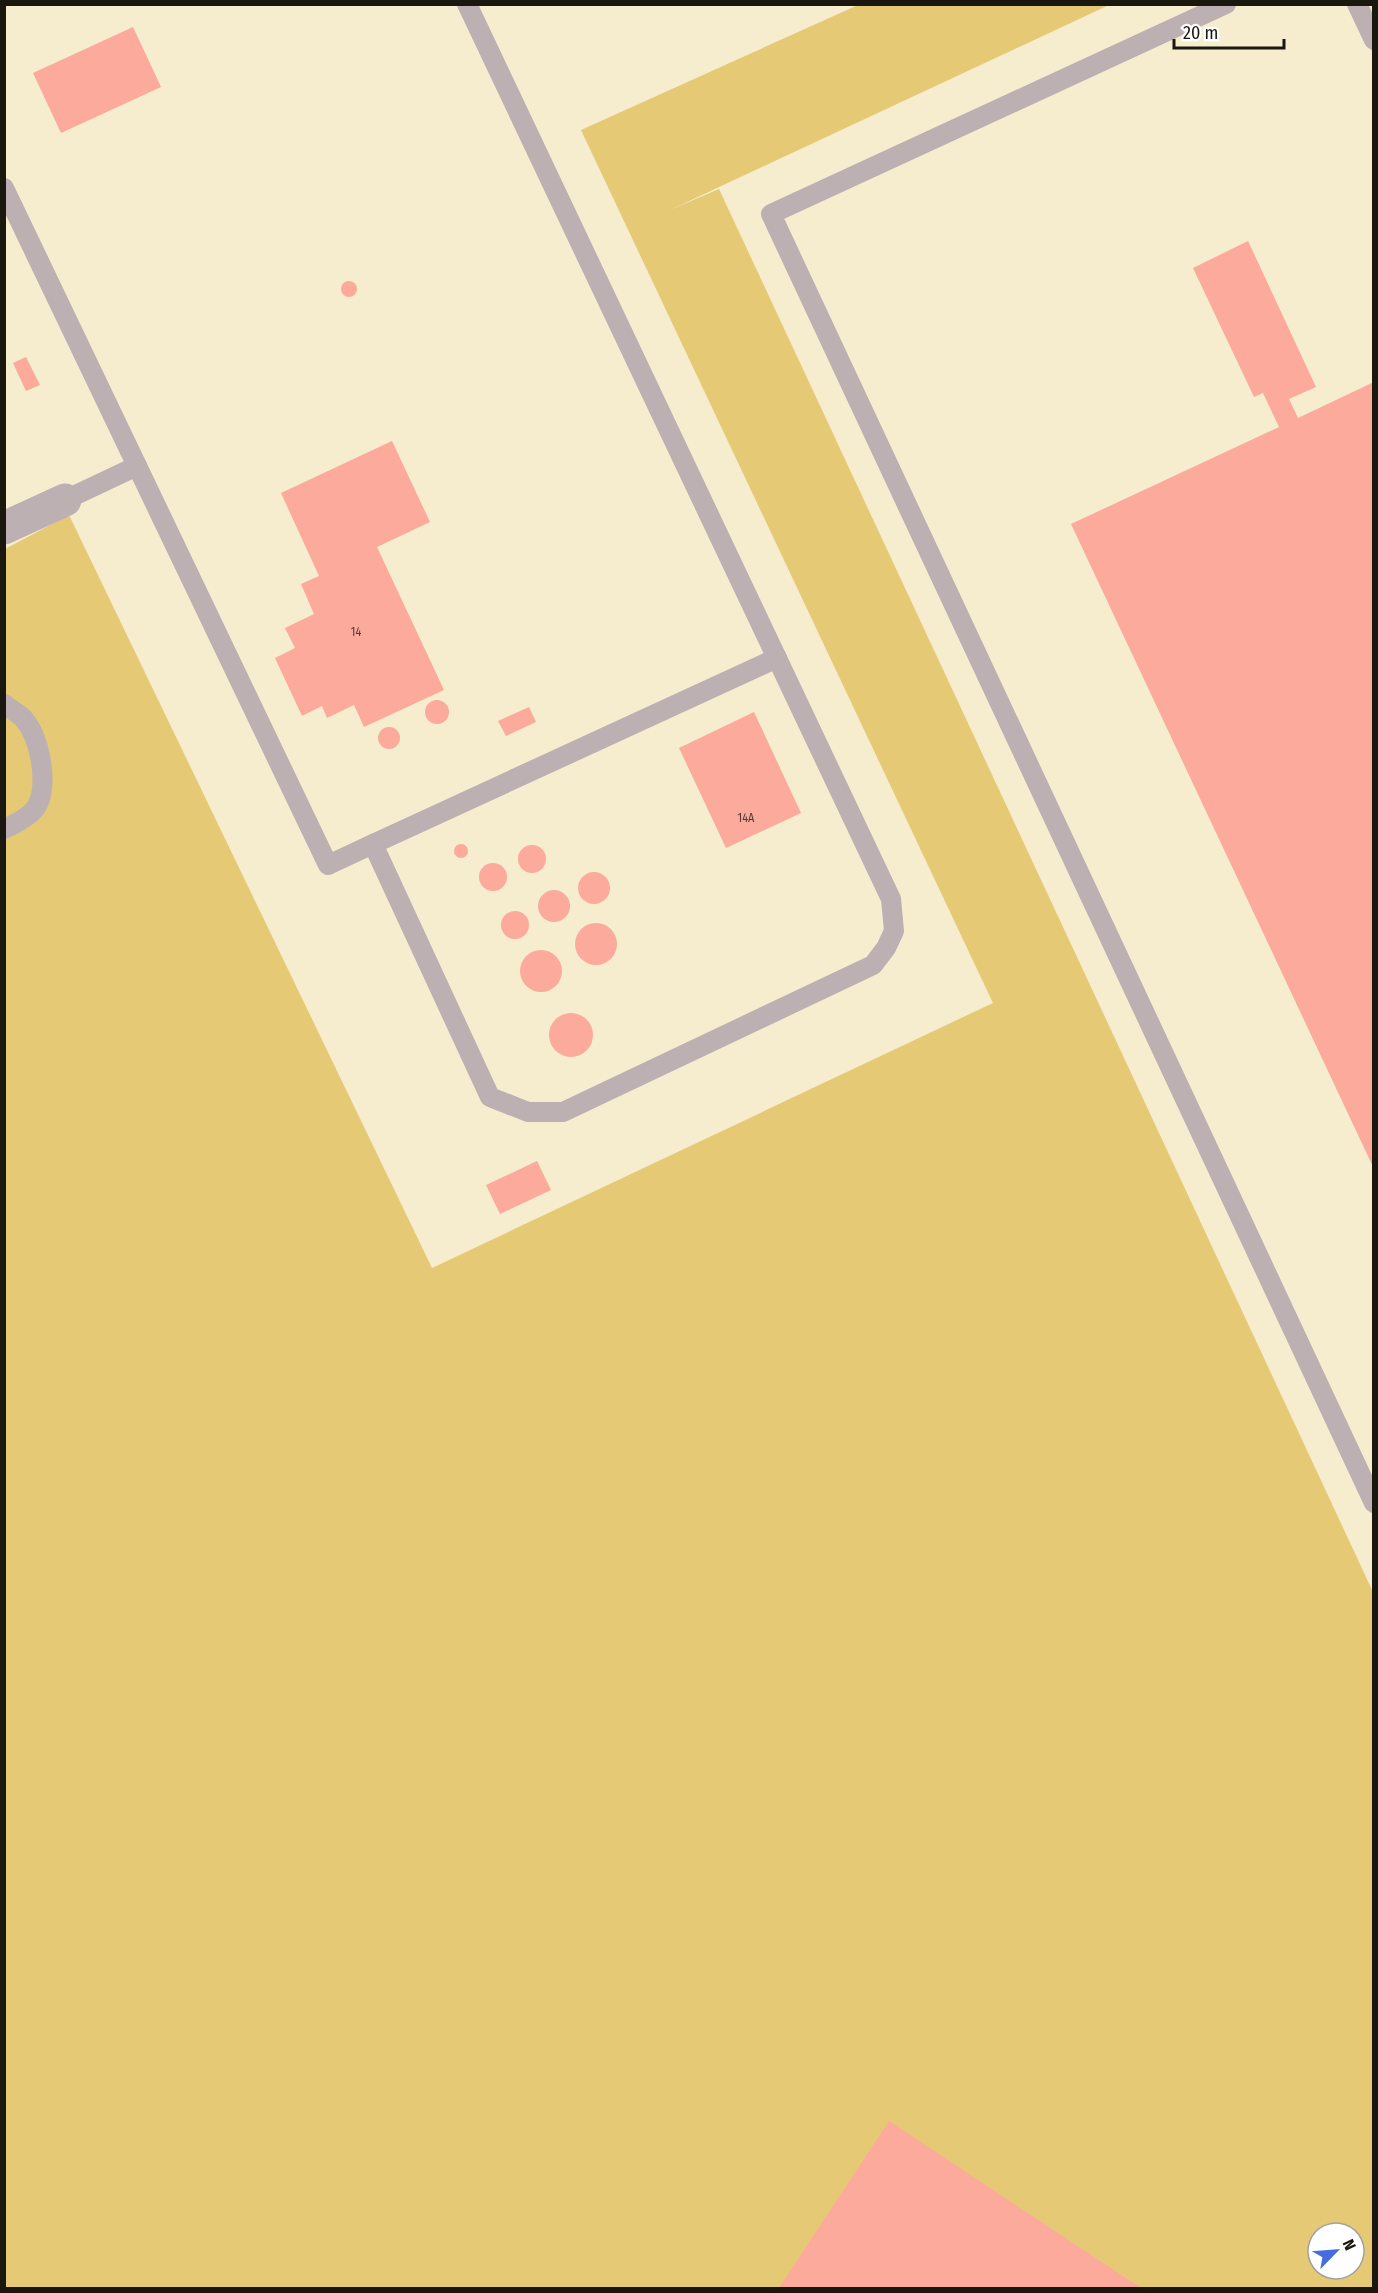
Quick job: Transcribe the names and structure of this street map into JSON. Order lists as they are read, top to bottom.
{
  "house_numbers": ["14", "14A"],
  "scale_bar": "20 m",
  "north": "top right"
}
